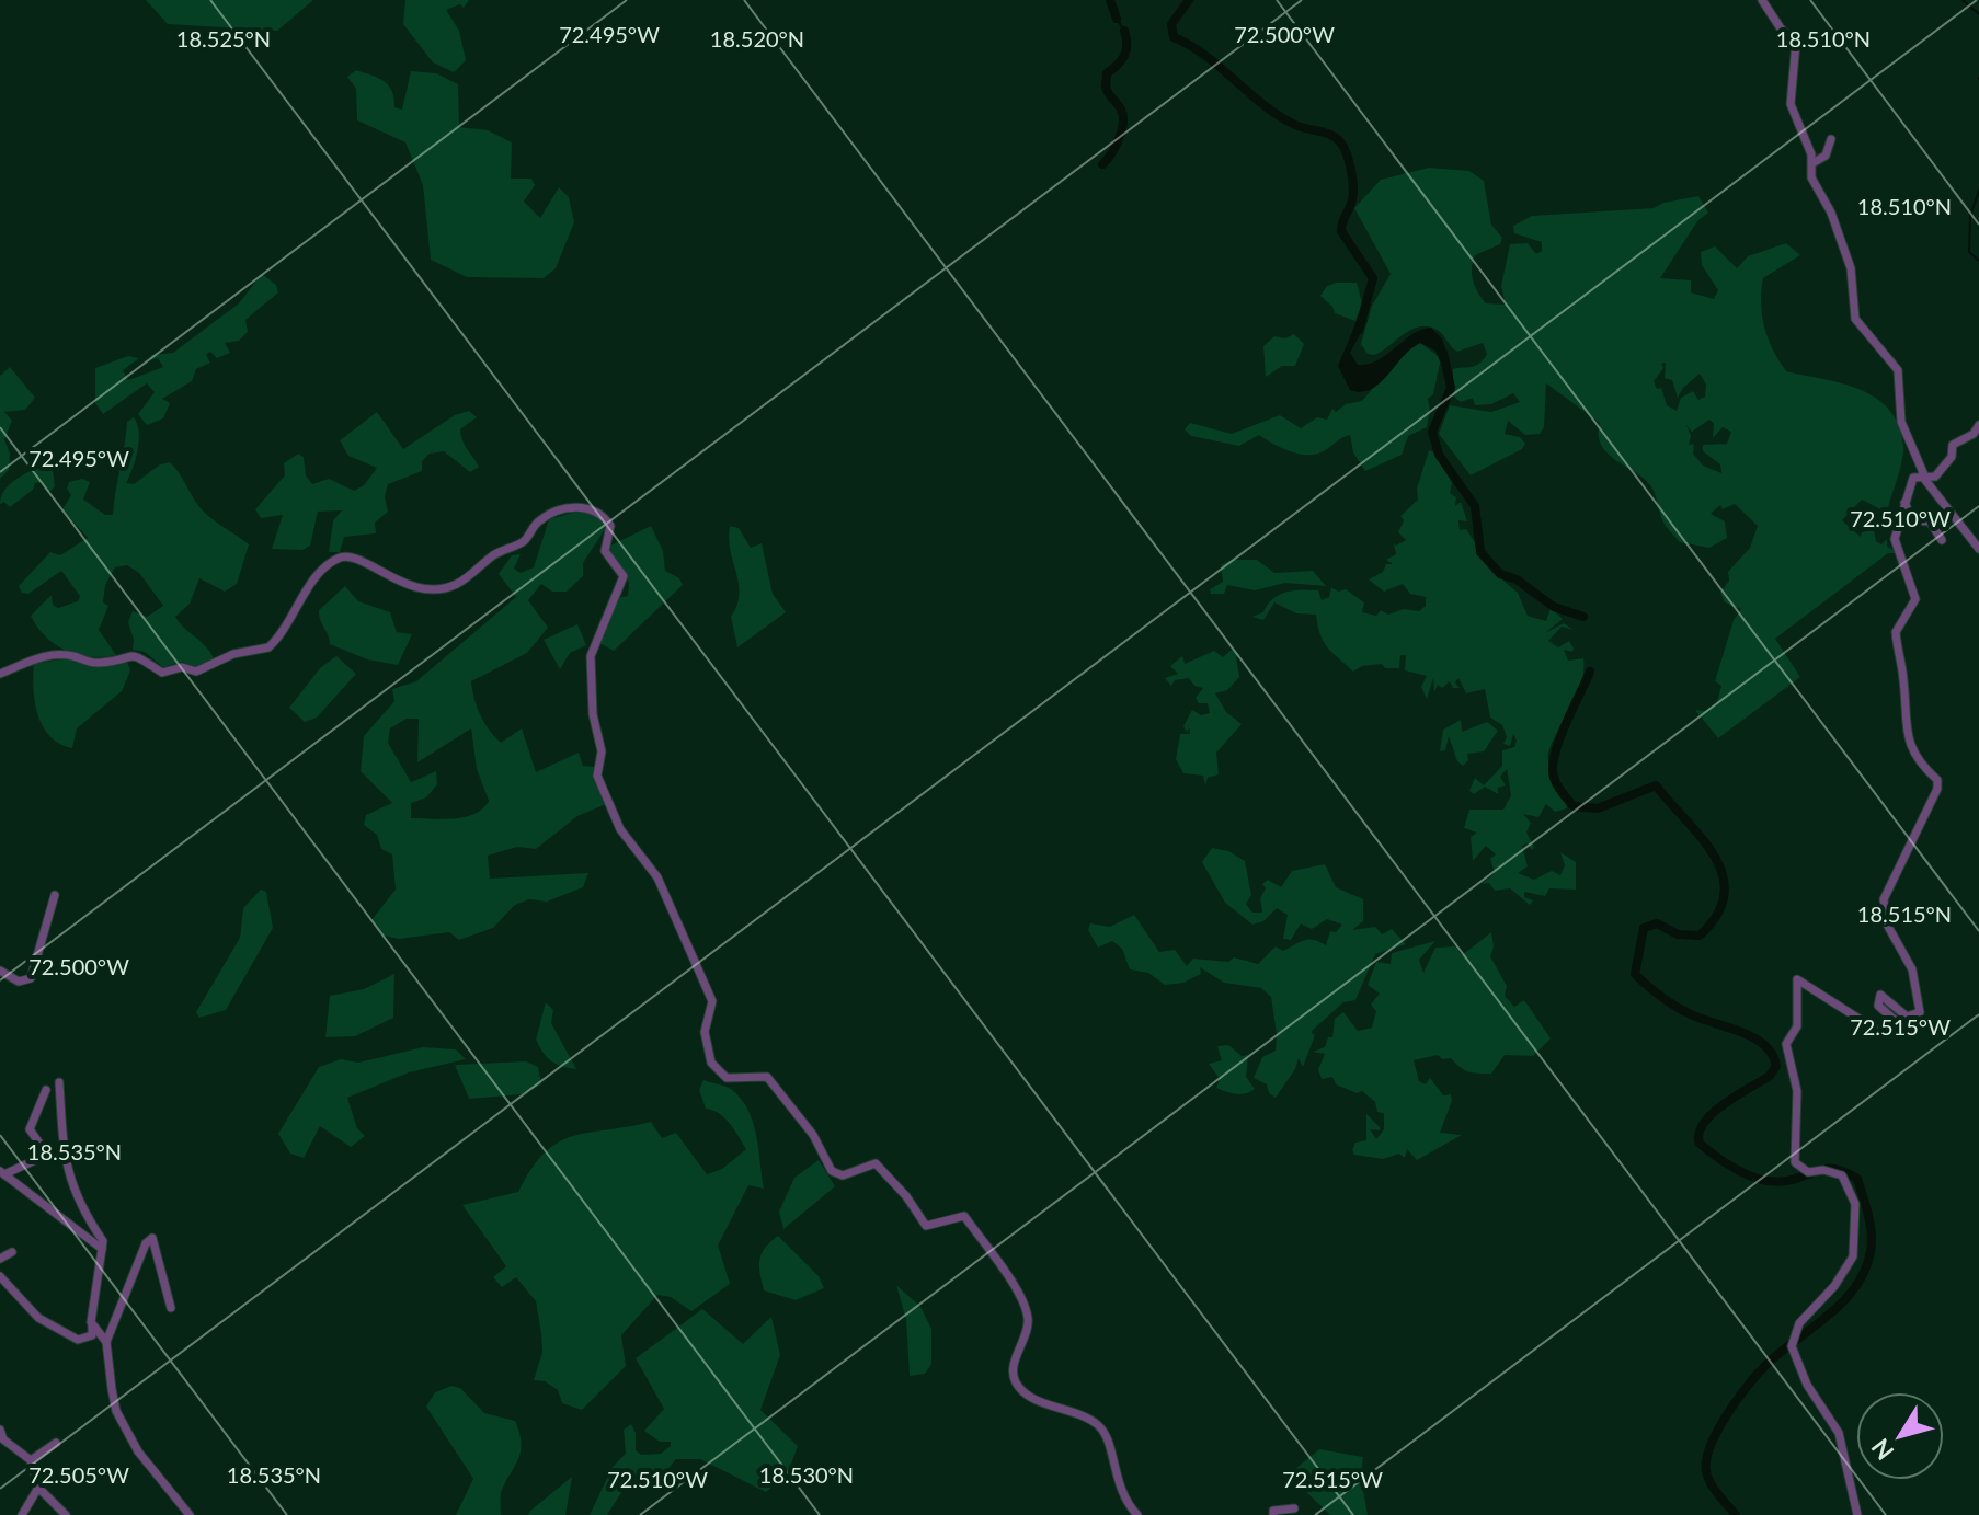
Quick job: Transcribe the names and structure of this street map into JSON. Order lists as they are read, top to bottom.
{
  "north": "bottom left",
  "coordinates": [
    "72.495°W",
    "72.500°W",
    "18.525°N",
    "18.520°N",
    "18.510°N",
    "72.510°W",
    "18.515°N",
    "72.515°W",
    "18.535°N",
    "18.530°N",
    "72.505°W"
  ]
}
